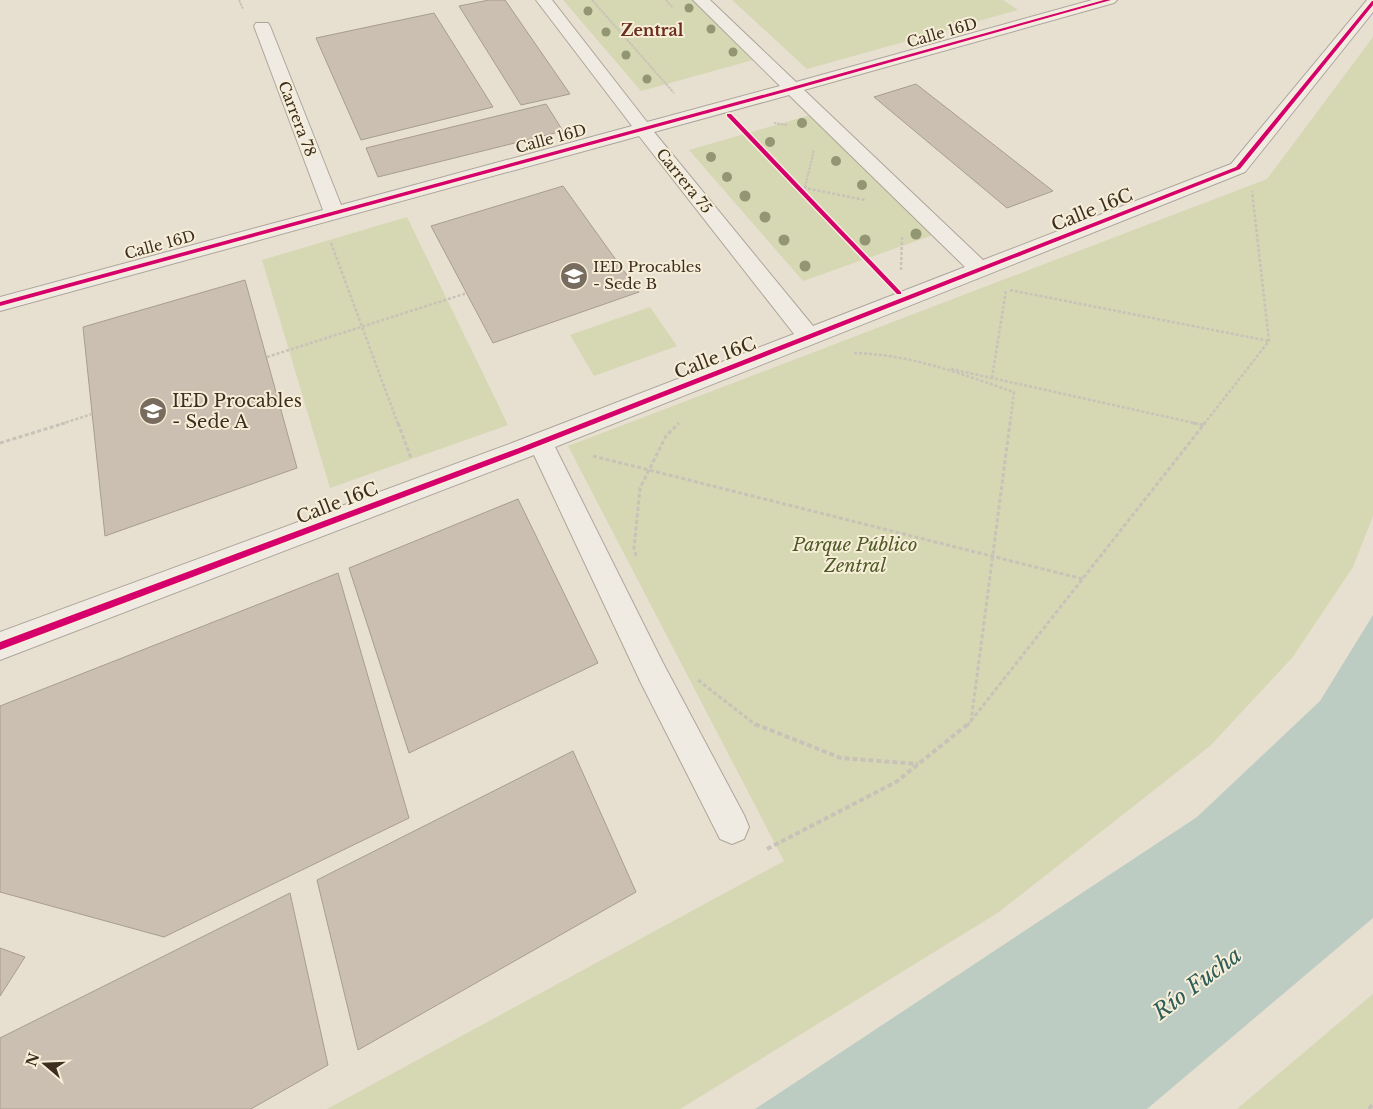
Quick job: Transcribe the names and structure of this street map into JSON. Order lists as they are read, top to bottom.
{
  "streets": {
    "street": [
      "Calle 16D",
      "Carrera 78",
      "Carrera 75",
      "Calle 16C"
    ]
  },
  "crossings": [
    ["Calle 16D", "Carrera 78"],
    ["Calle 16D", "Carrera 75"],
    ["Carrera 75", "Calle 16C"]
  ],
  "districts": ["Zentral"],
  "water": ["Río Fucha"],
  "parks": ["Parque Público Zentral"],
  "places": {
    "school or university": ["IED Procables - Sede B", "IED Procables - Sede A"]
  },
  "north": "left"
}
